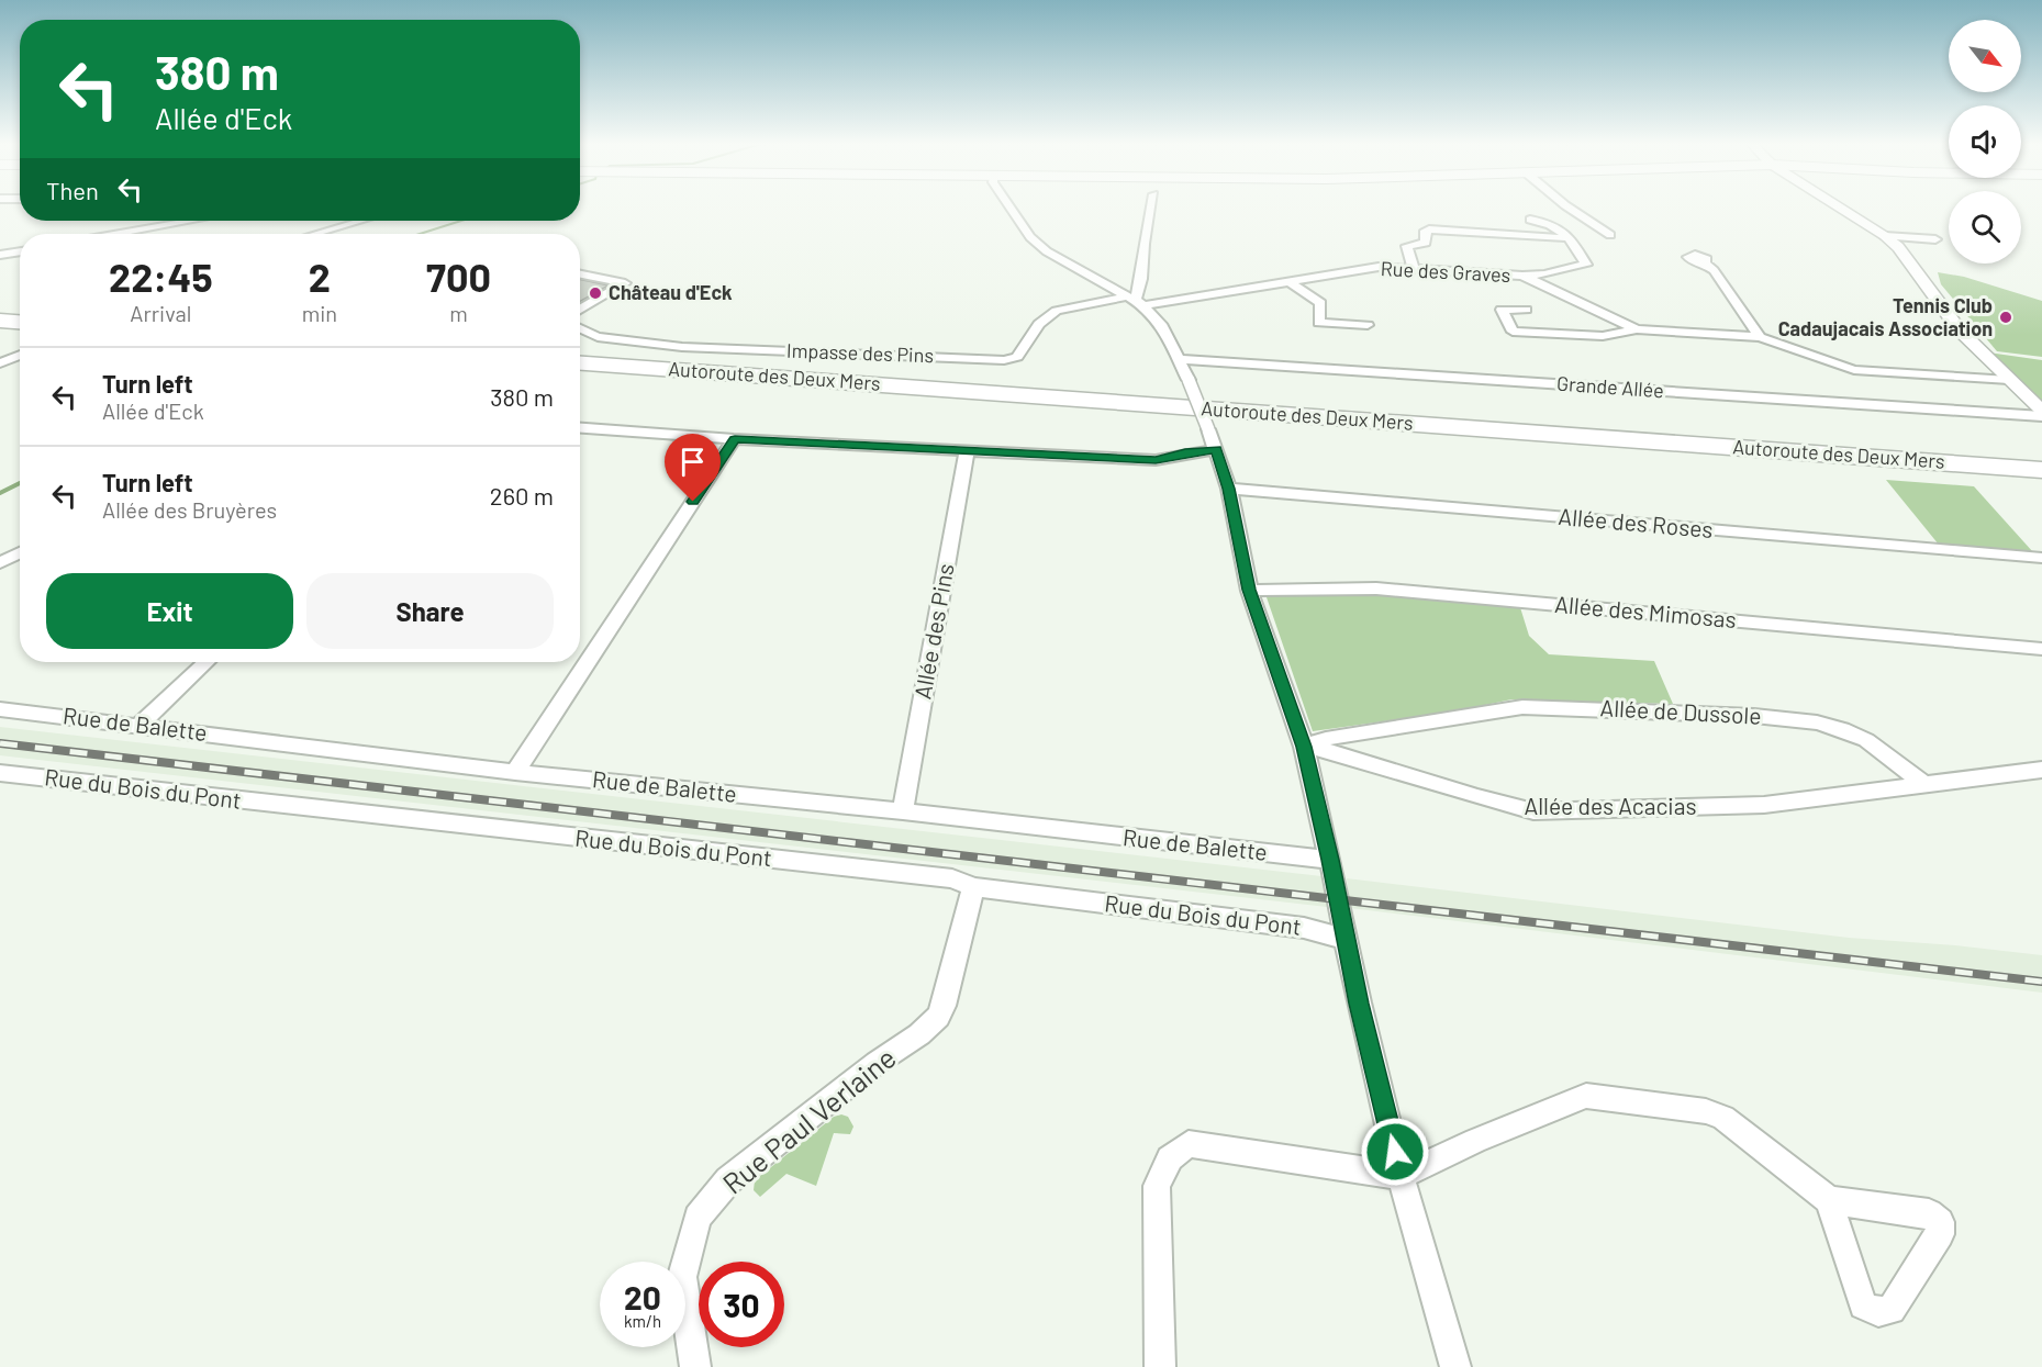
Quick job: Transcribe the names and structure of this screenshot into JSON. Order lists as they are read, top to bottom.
{
  "streets": {
    "highway": ["Autoroute des Deux Mers"],
    "street": [
      "Rue des Graves",
      "Impasse des Pins",
      "Grande Allée",
      "Allée des Roses",
      "Allée des Mimosas",
      "Allée des Pins",
      "Allée de Dussole",
      "Rue de Balette",
      "Rue du Bois du Pont",
      "Allée des Acacias",
      "Rue Paul Verlaine"
    ]
  },
  "crossings": [
    ["Rue des Graves", "Impasse des Pins"],
    ["Allée des Pins", "Rue de Balette"],
    ["Allée de Dussole", "Allée des Acacias"],
    ["Rue du Bois du Pont", "Rue Paul Verlaine"]
  ],
  "places": ["Château d'Eck", "Tennis Club Cadaujacais Association"],
  "north": "bottom right",
  "page": {
    "turn": ["380 m", "Allée d'Eck"],
    "then": "Then",
    "eta": [
      "22:45",
      "Arrival",
      "2",
      "min",
      "700",
      "m"
    ],
    "list": [
      {
        "name": "Turn left",
        "note": "Allée d'Eck",
        "value": "380 m"
      },
      {
        "name": "Turn left",
        "note": "Allée des Bruyères",
        "value": "260 m"
      }
    ],
    "buttons": ["Exit", "Share"],
    "speed": "20 km/h",
    "limit": "30"
  }
}
